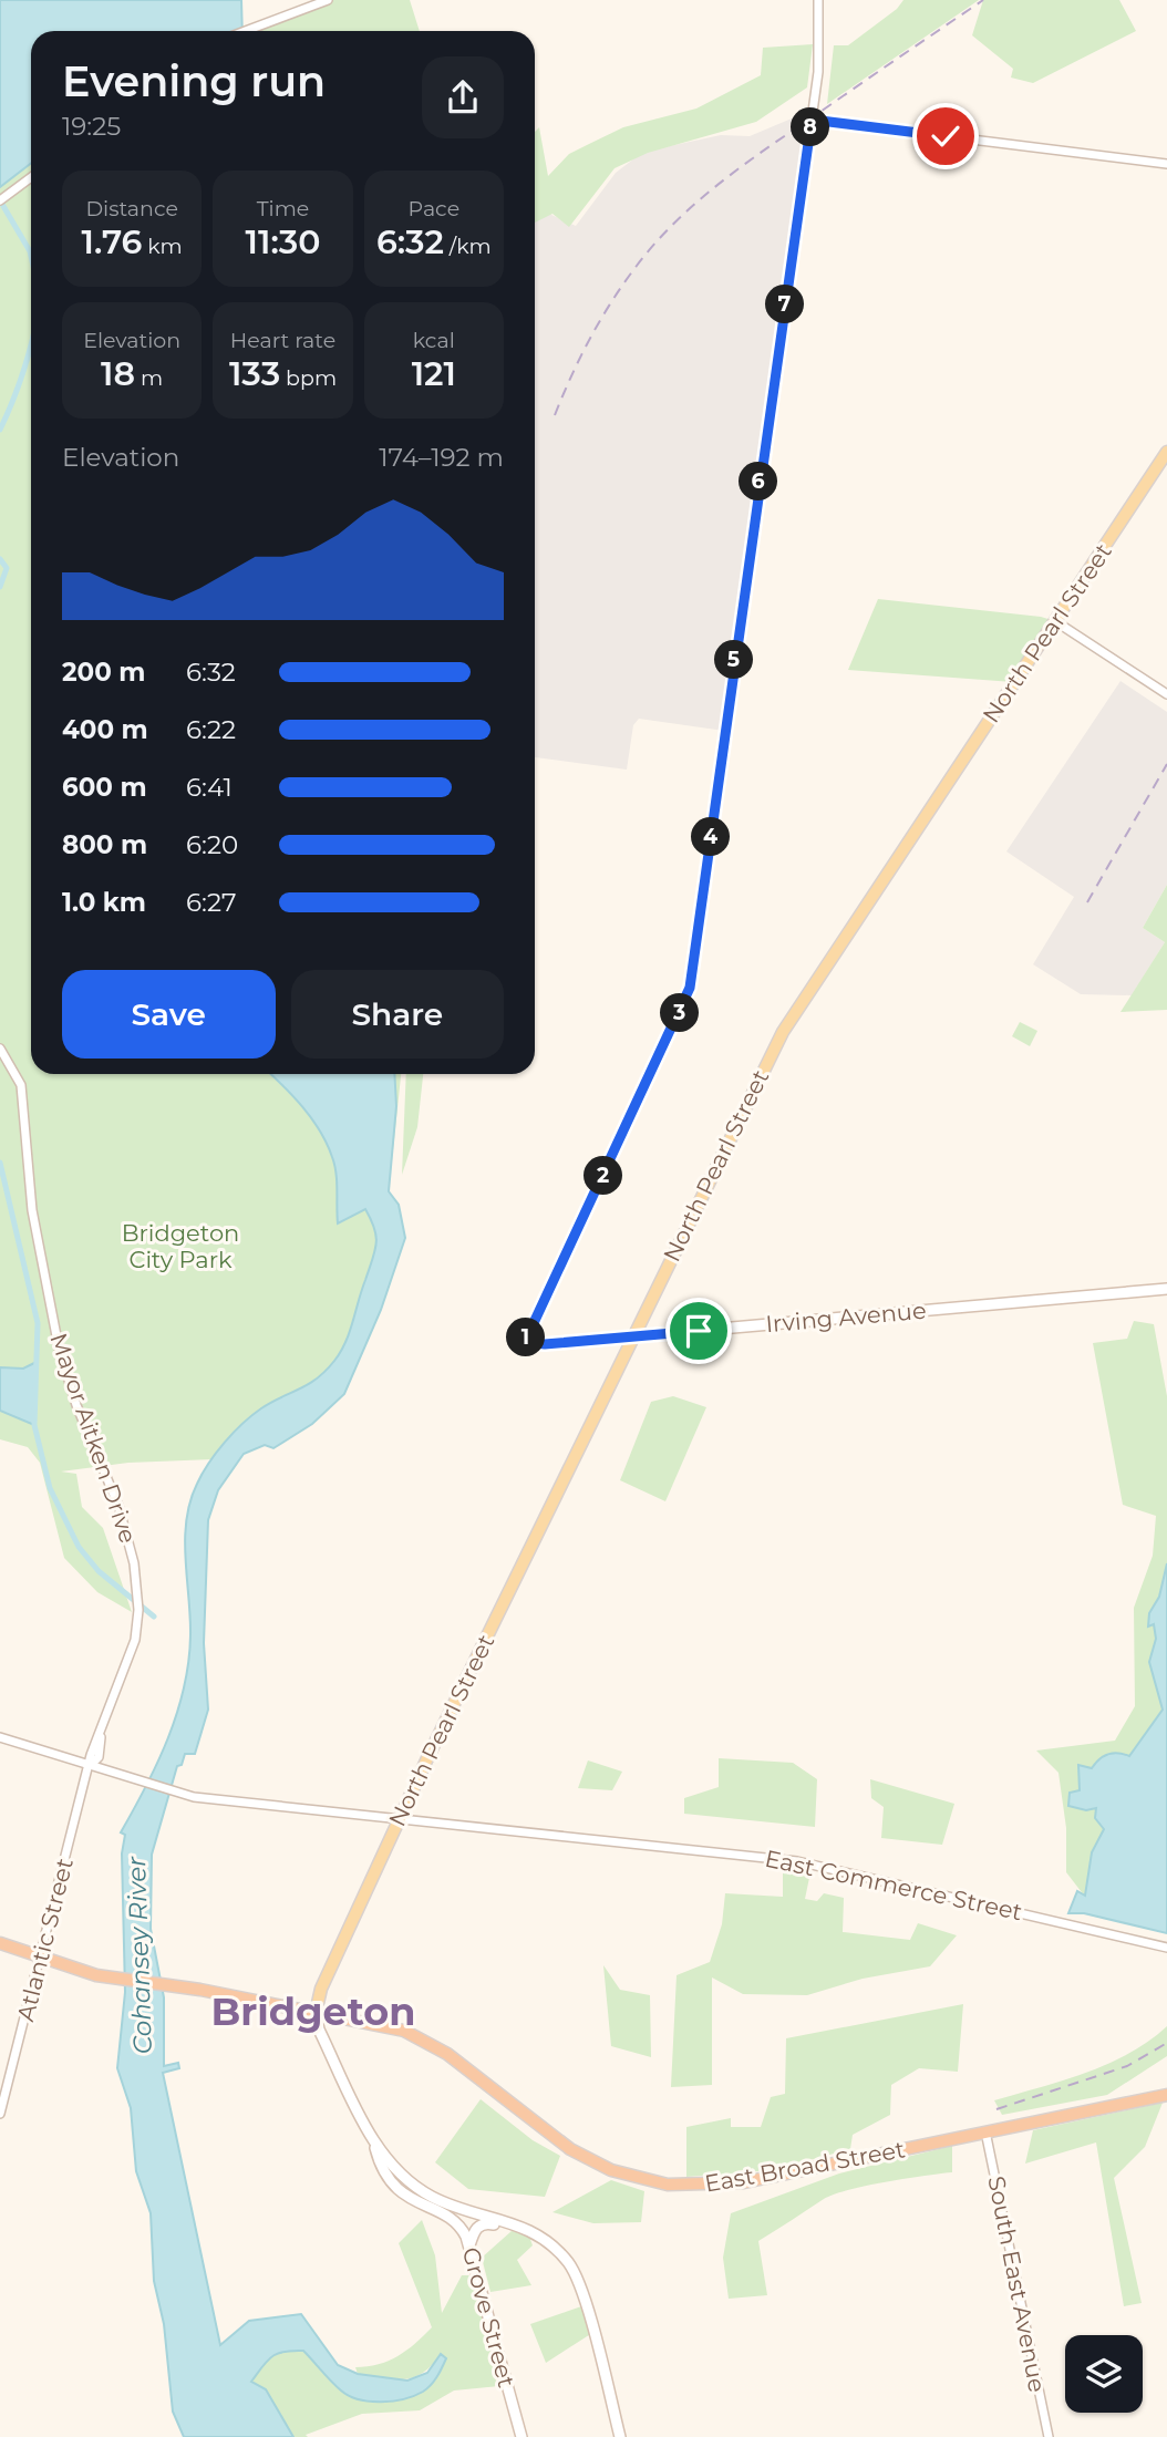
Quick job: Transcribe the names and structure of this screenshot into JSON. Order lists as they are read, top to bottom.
{
  "streets": {
    "highway": ["East Broad Street"],
    "main road": ["North Pearl Street", "Irving Avenue", "Grove Street"],
    "street": [
      "Mayor Aitken Drive",
      "East Commerce Street",
      "Atlantic Street",
      "South East Avenue"
    ]
  },
  "crossings": [
    ["North Pearl Street", "Irving Avenue"],
    ["North Pearl Street", "East Commerce Street"],
    ["North Pearl Street", "East Broad Street"],
    ["Mayor Aitken Drive", "East Commerce Street"],
    ["Mayor Aitken Drive", "Atlantic Street"],
    ["East Commerce Street", "Atlantic Street"],
    ["Atlantic Street", "East Broad Street"],
    ["East Broad Street", "South East Avenue"]
  ],
  "districts": ["Bridgeton"],
  "water": ["Cohansey River"],
  "parks": ["Bridgeton City Park"],
  "page": {
    "heading": ["Evening run", "19:25"],
    "pins": [
      "8",
      "7",
      "6",
      "5",
      "4",
      "3",
      "2",
      "1"
    ],
    "stats": [
      ["Distance", "1.76 km"],
      ["Time", "11:30"],
      ["Pace", "6:32 /km"],
      ["Elevation", "18 m"],
      ["Heart rate", "133 bpm"],
      ["kcal", "121"]
    ],
    "chart": ["Elevation", "174–192 m"],
    "list": [
      {
        "name": "200 m",
        "note": "6:32"
      },
      {
        "name": "400 m",
        "note": "6:22"
      },
      {
        "name": "600 m",
        "note": "6:41"
      },
      {
        "name": "800 m",
        "note": "6:20"
      },
      {
        "name": "1.0 km",
        "note": "6:27"
      }
    ],
    "buttons": ["Save", "Share"]
  }
}
